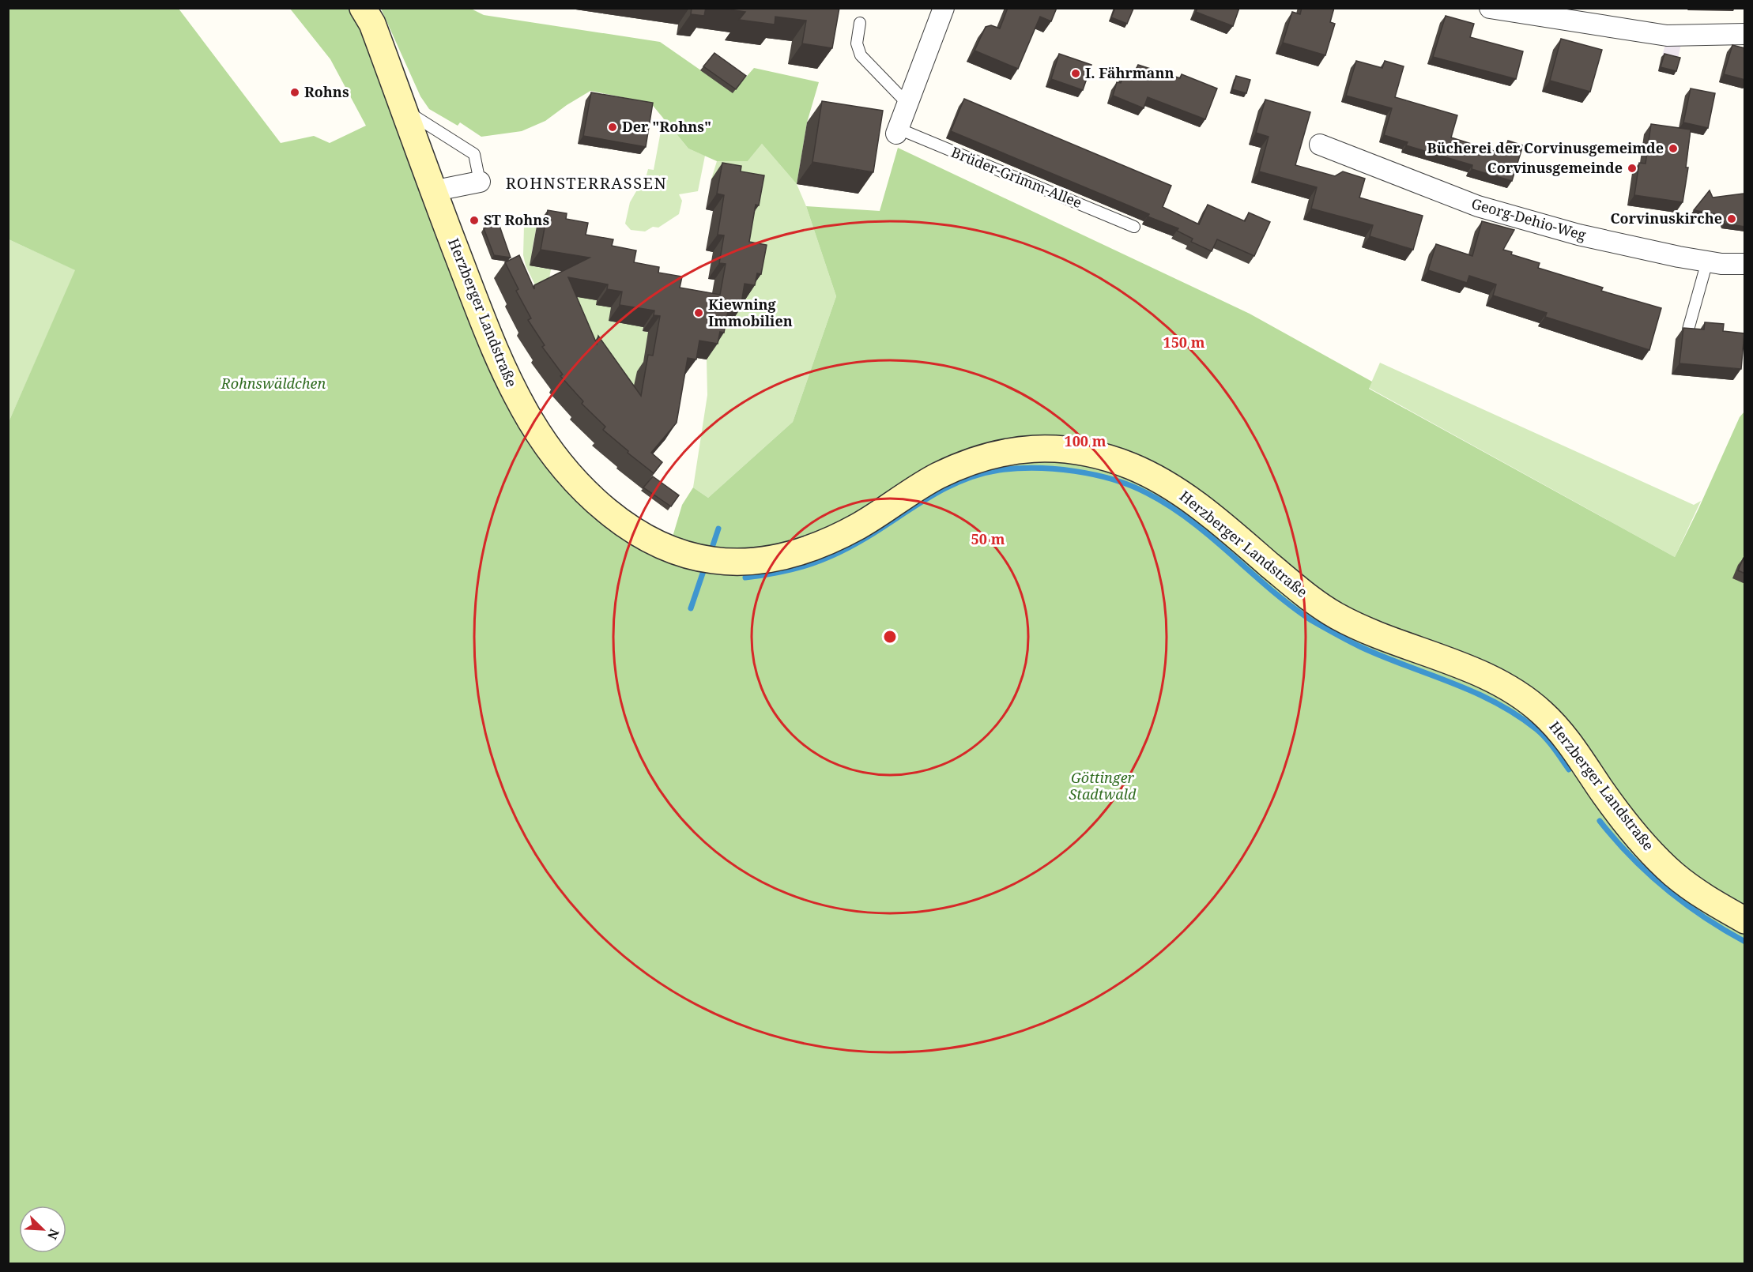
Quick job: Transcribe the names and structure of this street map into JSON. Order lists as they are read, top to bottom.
{
  "streets": {
    "street": ["Brüder-Grimm-Allee", "Georg-Dehio-Weg", "Herzberger Landstraße"]
  },
  "districts": ["ROHNSTERRASSEN"],
  "parks": ["Rohnswäldchen", "Göttinger Stadtwald"],
  "places": [
    "I. Fährmann",
    "Rohns",
    "Der \"Rohns\"",
    "Bücherei der Corvinusgemeimde",
    "Corvinusgemeinde",
    "Corvinuskirche",
    "ST Rohns",
    "Kiewning Immobilien"
  ],
  "north": "bottom right",
  "rings": ["150 m", "100 m", "50 m"]
}
